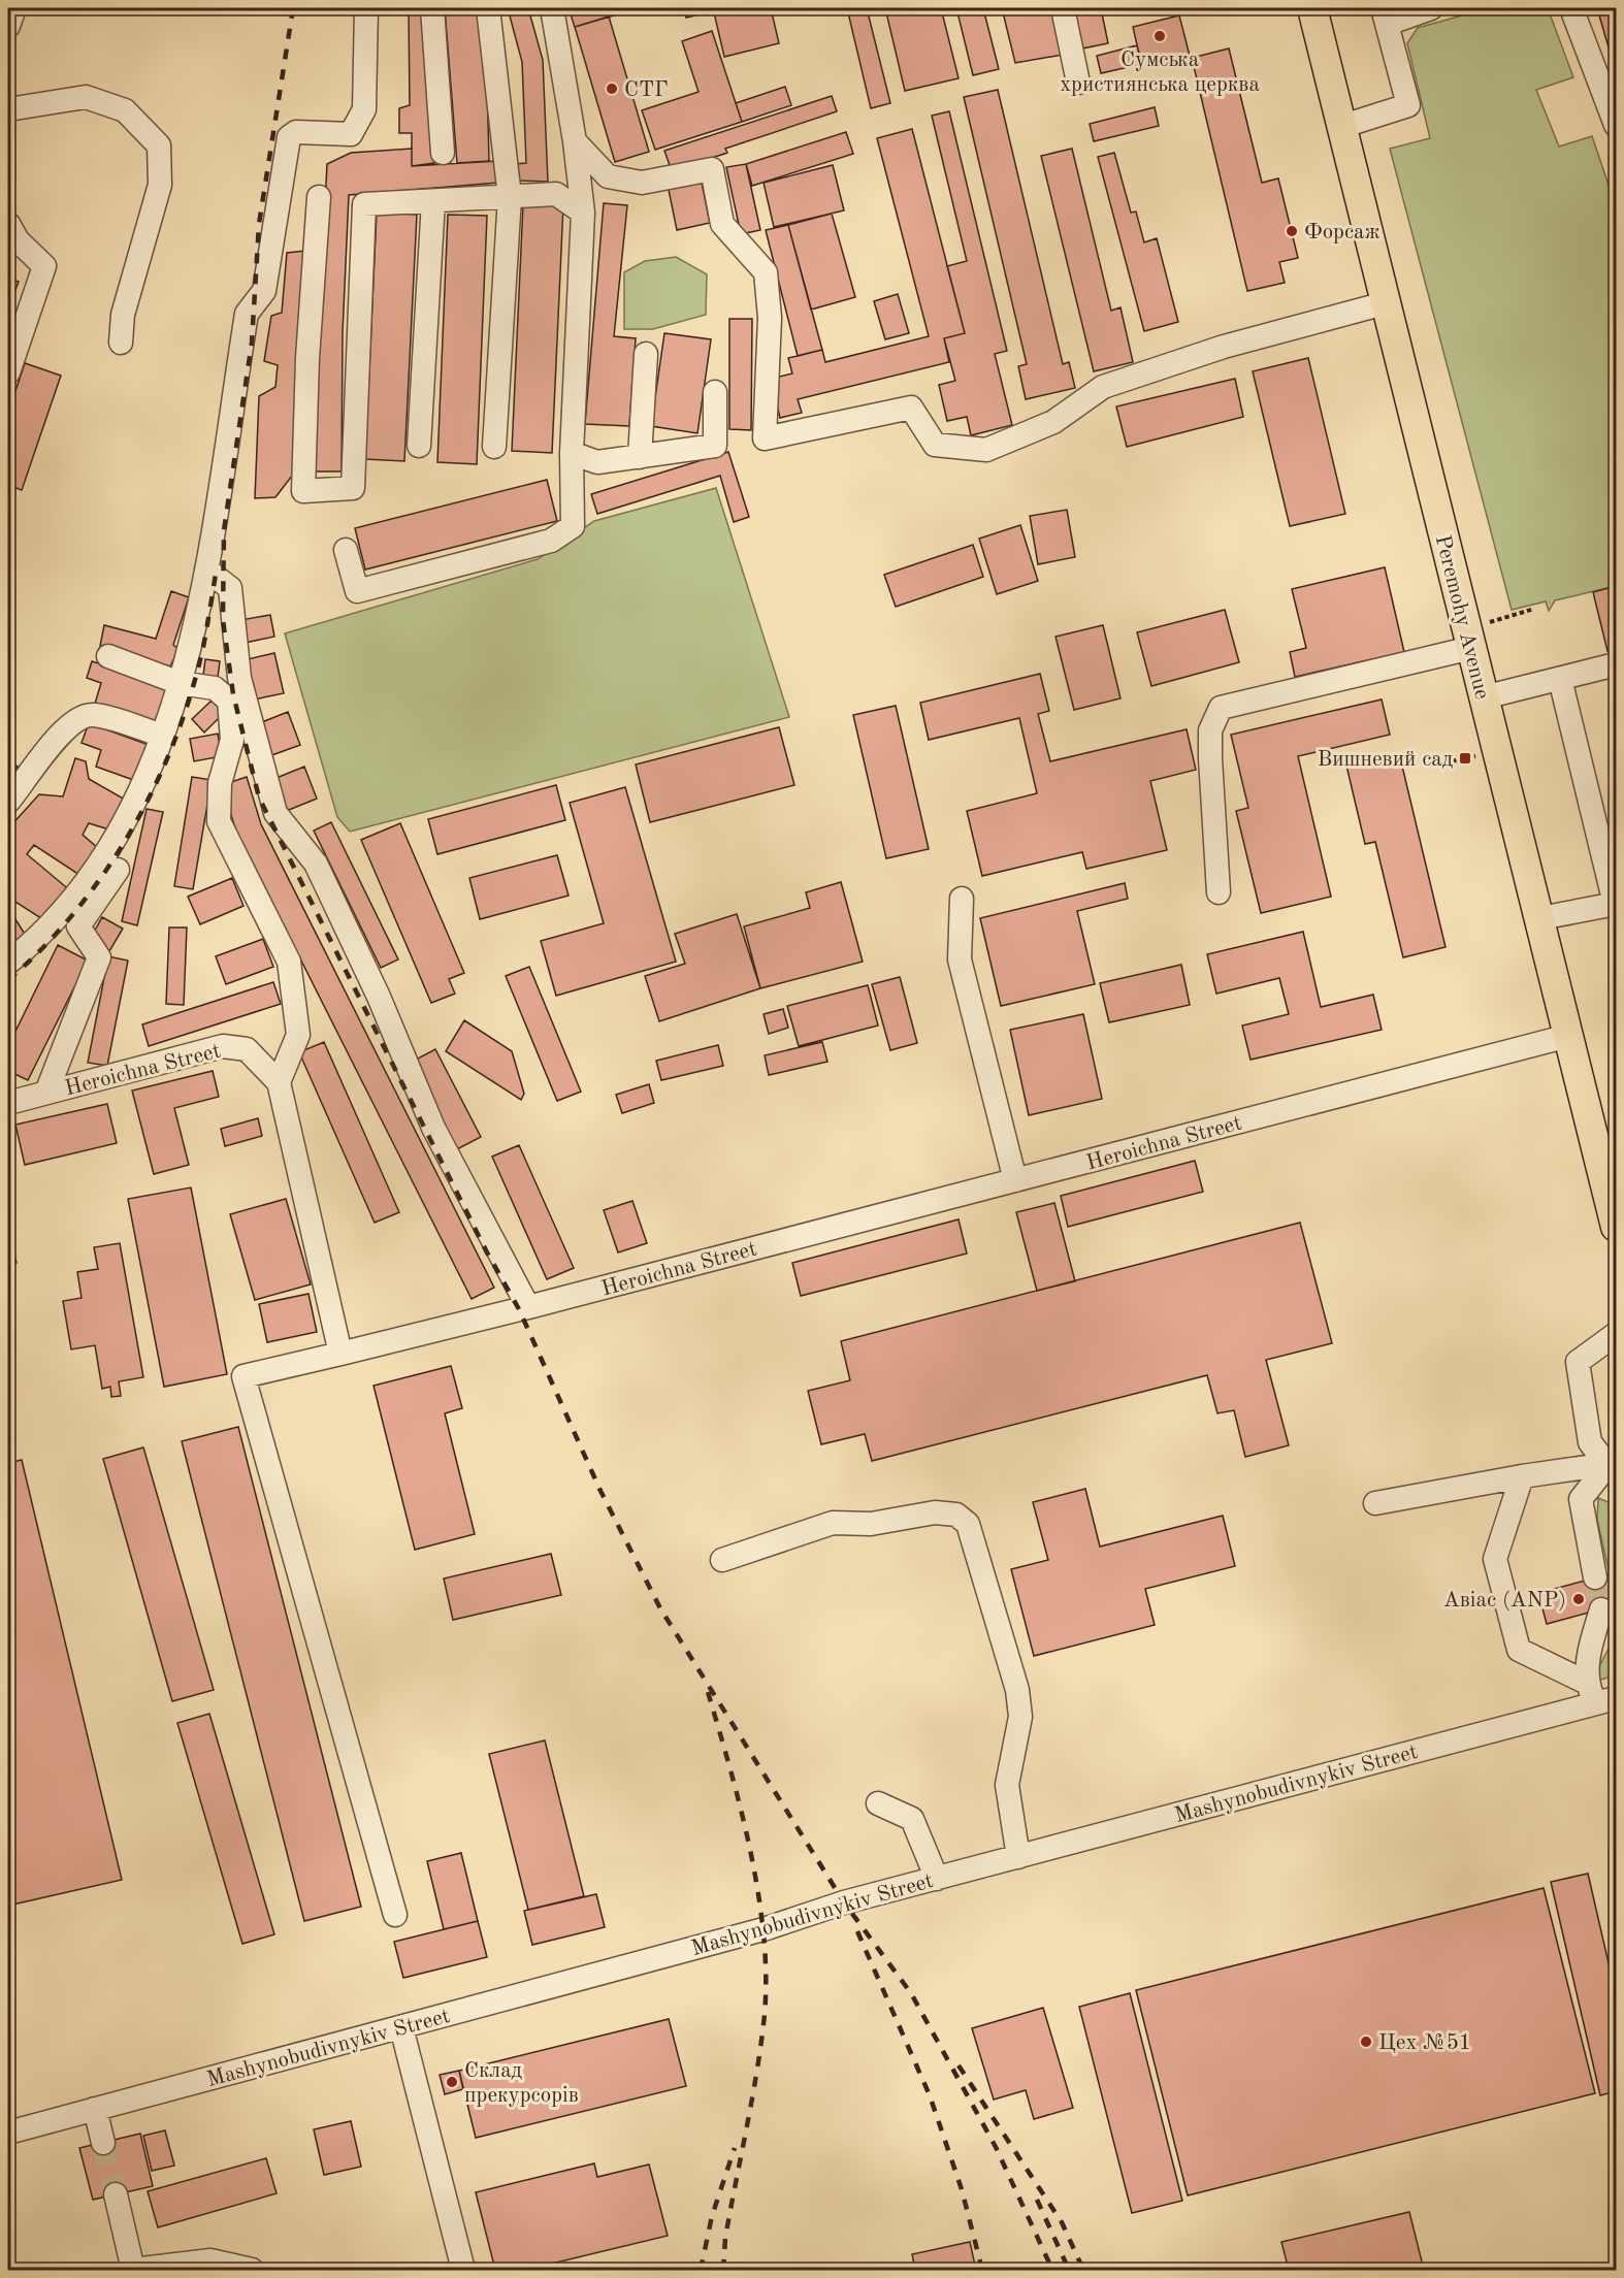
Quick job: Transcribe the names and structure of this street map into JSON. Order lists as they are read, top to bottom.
{
  "streets": {
    "main road": ["Peremohy Avenue"],
    "street": ["Heroichna Street", "Mashynobudivnykiv Street"]
  },
  "crossings": [
    ["Peremohy Avenue", "Heroichna Street"]
  ],
  "places": {
    "other": [
      "Сумська християнська церква",
      "СТГ",
      "Форсаж",
      "Авіас (ANP)",
      "Цех №51",
      "Склад прекурсорів"
    ],
    "transit": ["Вишневий сад"]
  }
}
